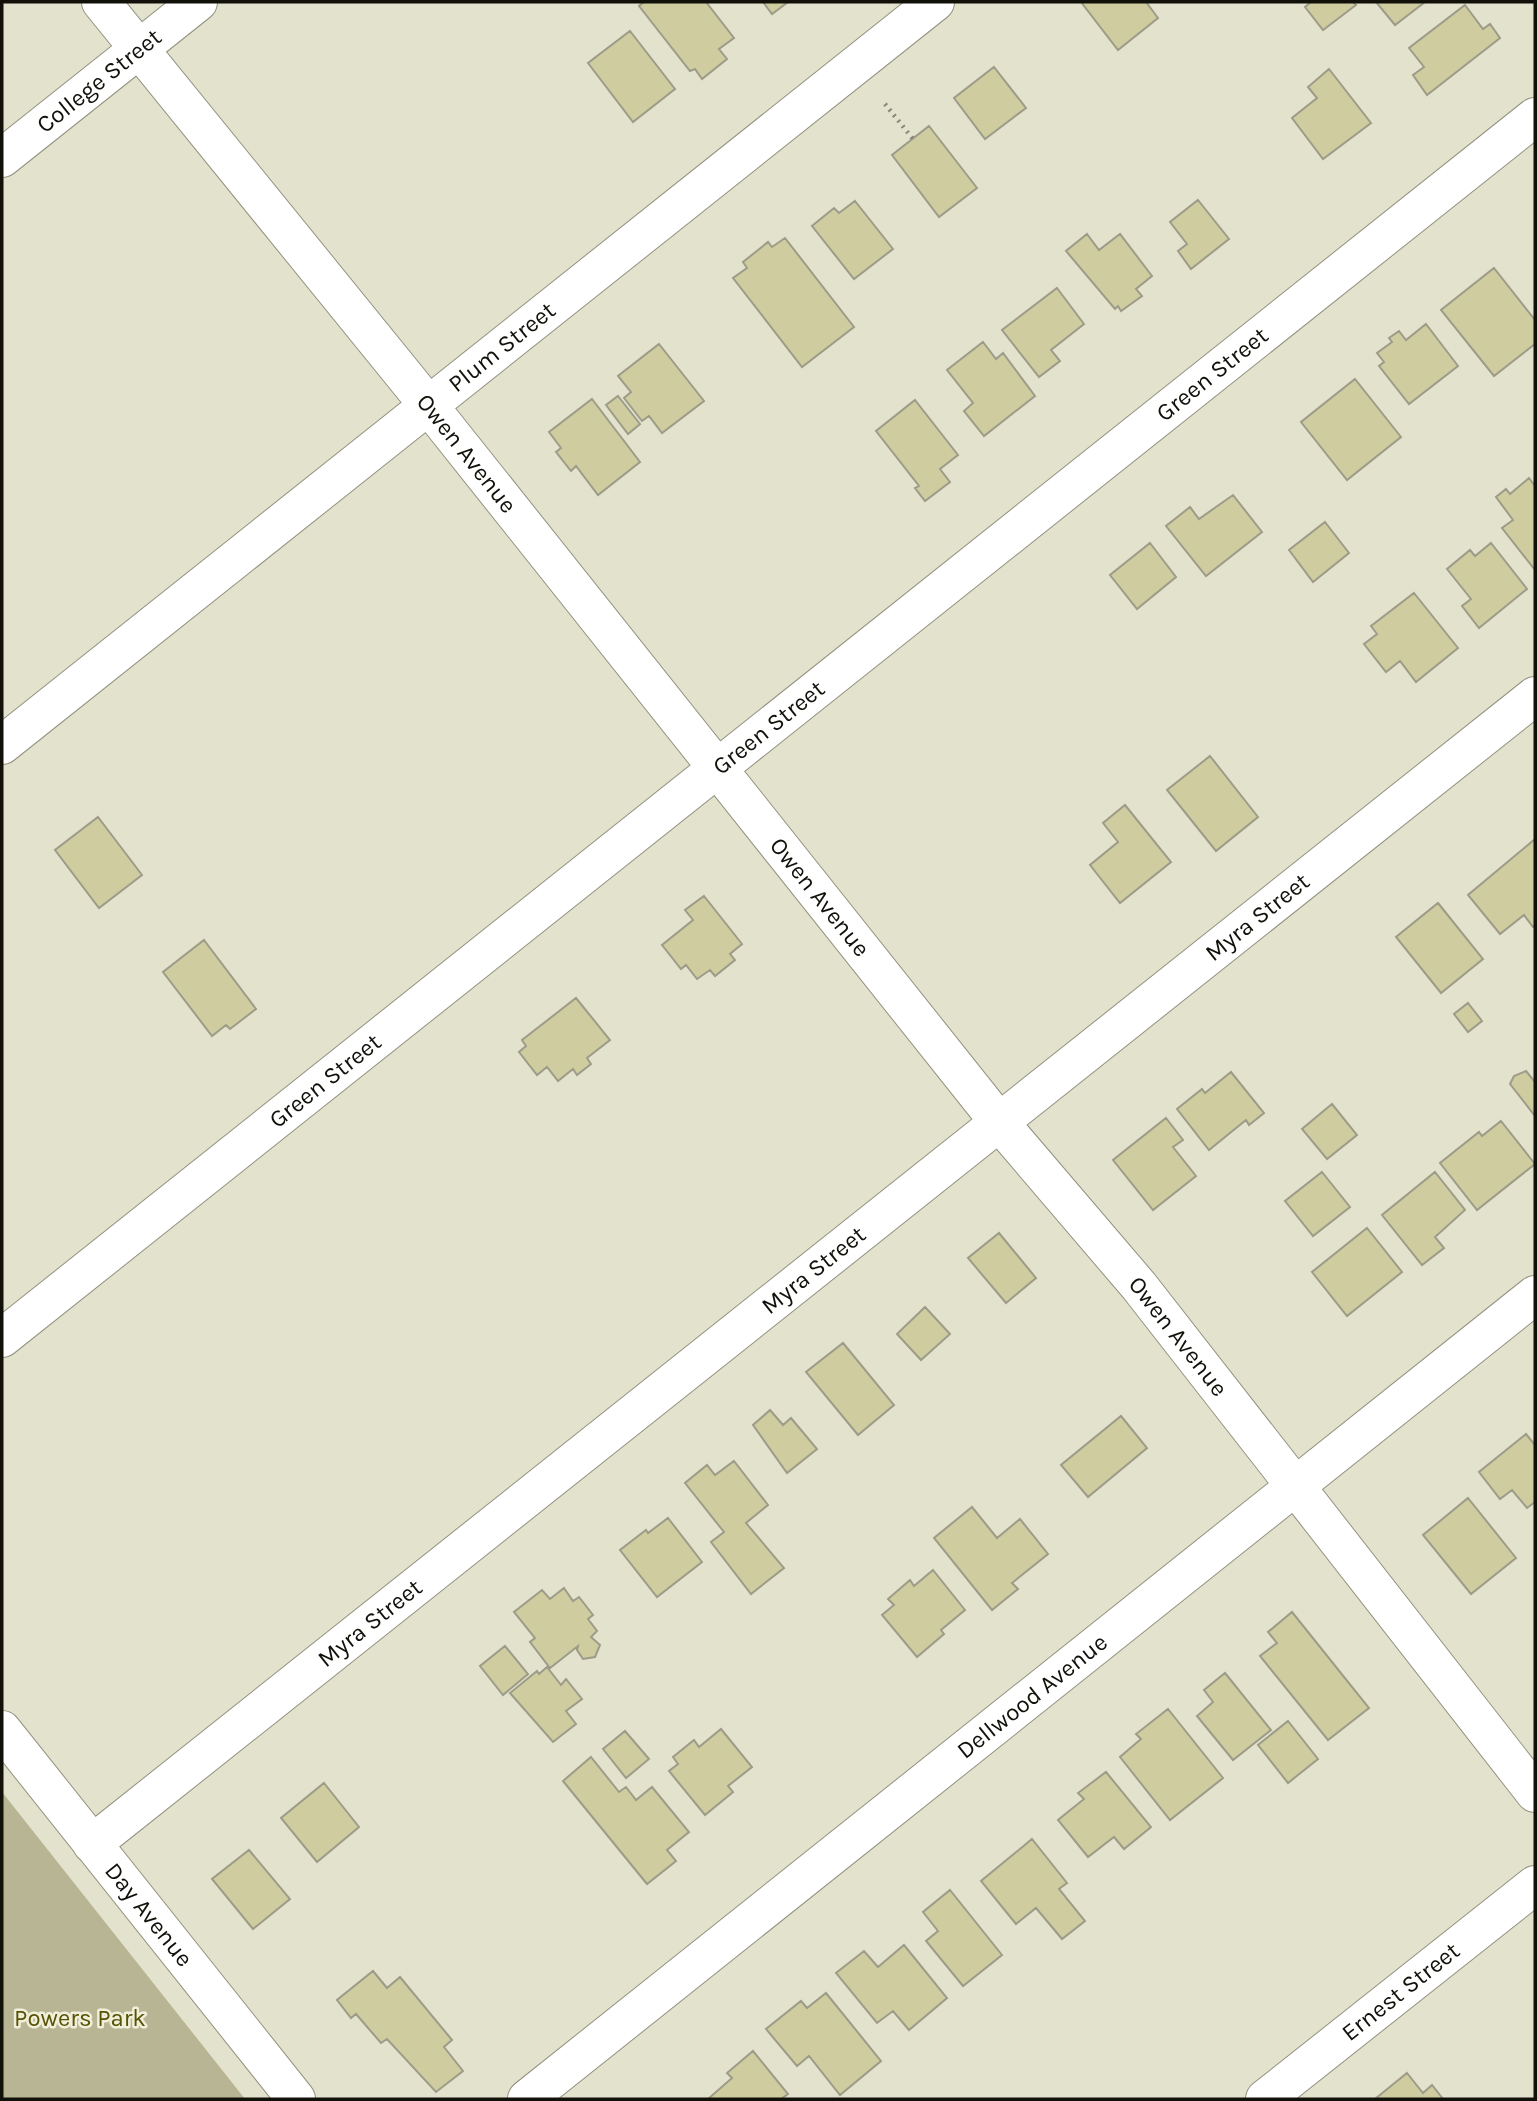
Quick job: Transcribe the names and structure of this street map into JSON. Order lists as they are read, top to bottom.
{
  "streets": {
    "street": [
      "College Street",
      "Plum Street",
      "Green Street",
      "Owen Avenue",
      "Myra Street",
      "Dellwood Avenue",
      "Day Avenue",
      "Ernest Street"
    ]
  },
  "crossings": [
    ["College Street", "Owen Avenue"],
    ["Plum Street", "Owen Avenue"],
    ["Green Street", "Owen Avenue"],
    ["Owen Avenue", "Myra Street"],
    ["Owen Avenue", "Dellwood Avenue"],
    ["Myra Street", "Day Avenue"]
  ],
  "parks": ["Powers Park"]
}
